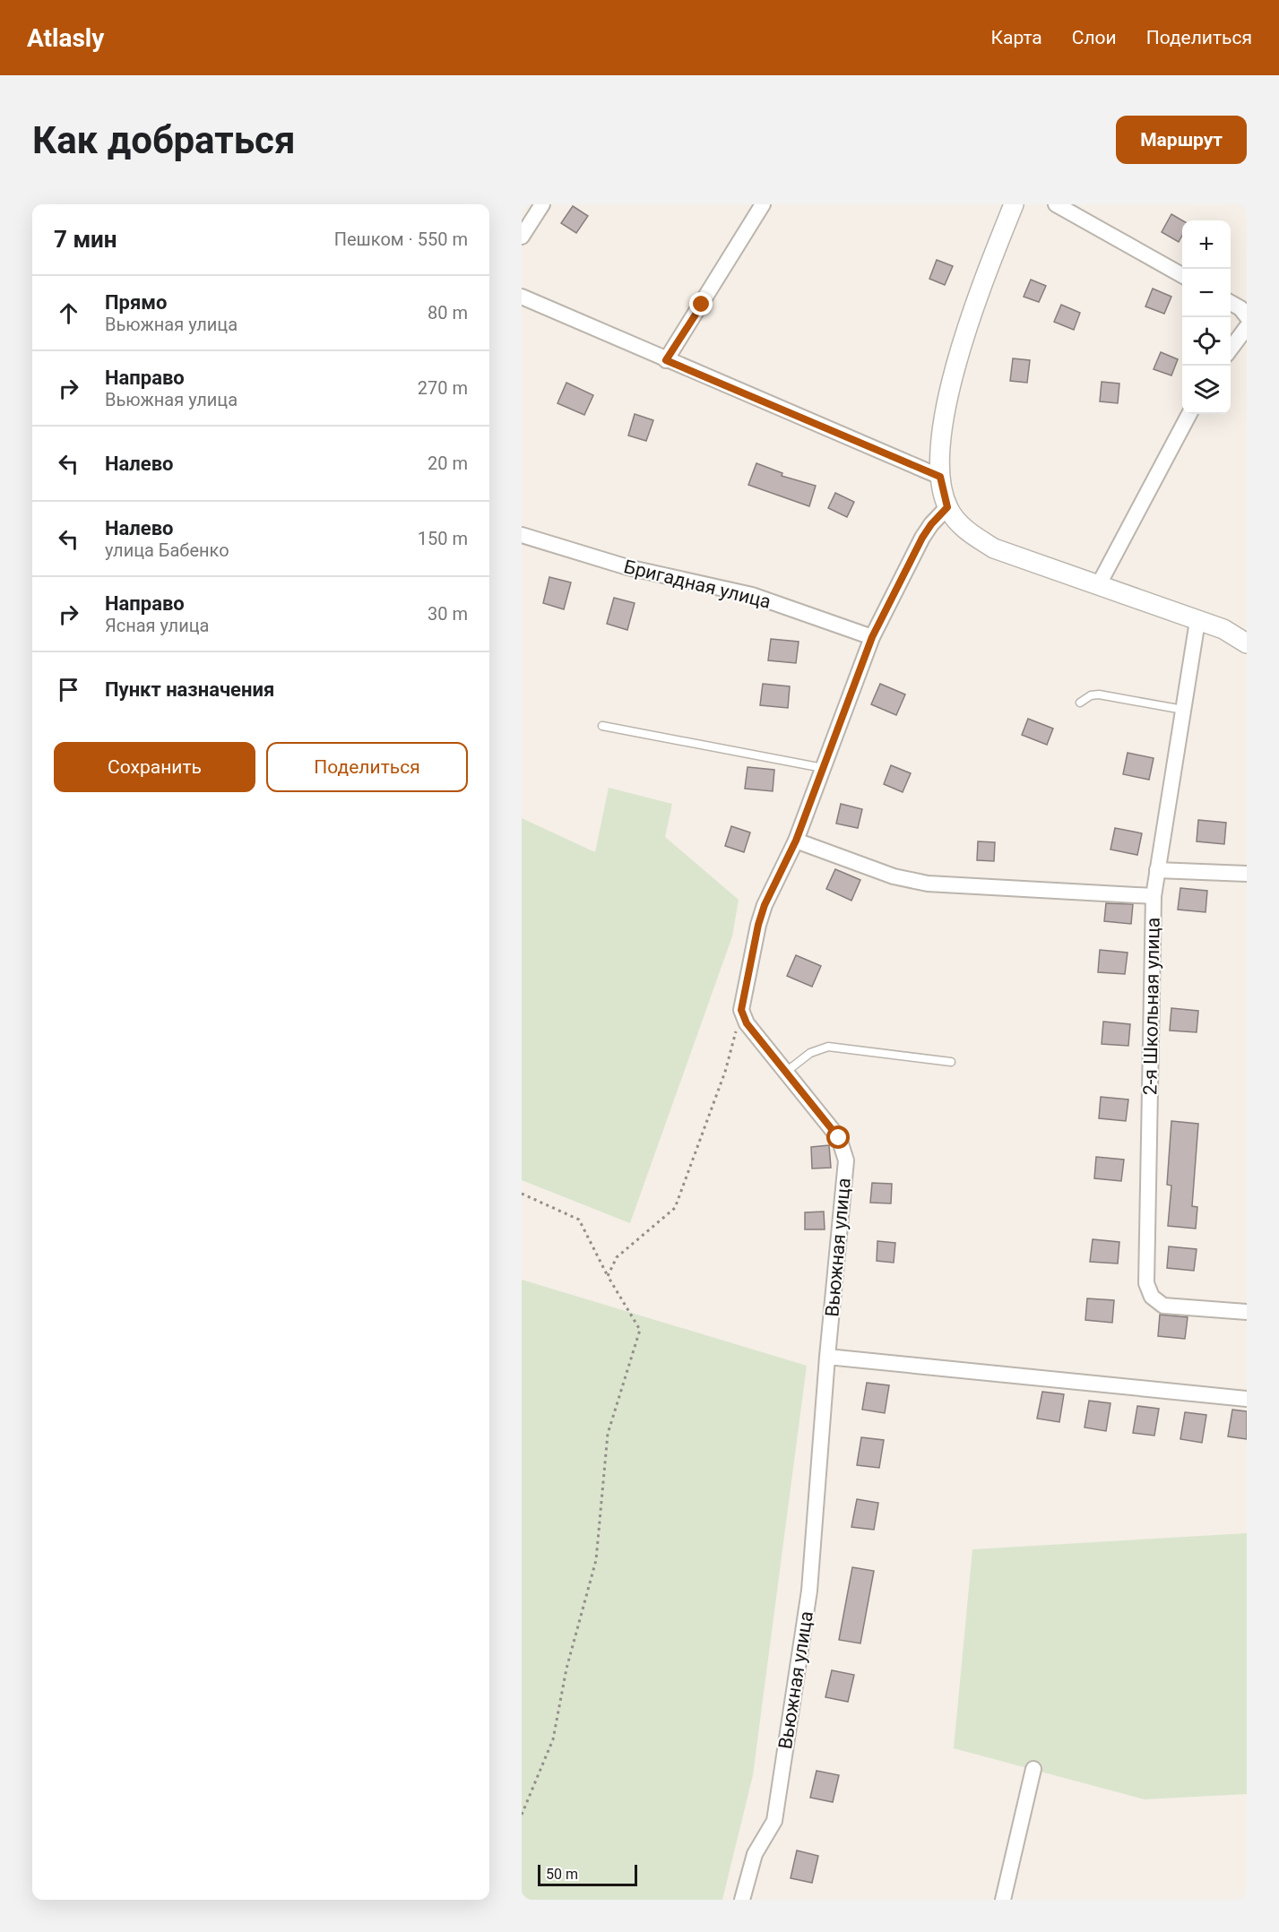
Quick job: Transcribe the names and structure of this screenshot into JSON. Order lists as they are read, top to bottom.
{
  "streets": {
    "street": ["Бригадная улица", "2-я Школьная улица", "Вьюжная улица"]
  },
  "scale_bar": "50 m",
  "page": {
    "header": "Atlasly",
    "nav": ["Карта", "Слои", "Поделиться"],
    "buttons": [
      "Маршрут",
      ["Сохранить", "Поделиться"]
    ],
    "title": "Как добраться",
    "heading": ["7 мин", "Пешком · 550 m"],
    "map_buttons": ["+", "−"],
    "list": [
      ["Прямо", "Вьюжная улица", "80 m"],
      ["Направо", "Вьюжная улица", "270 m"],
      ["Налево", "20 m"],
      ["Налево", "улица Бабенко", "150 m"],
      ["Направо", "Ясная улица", "30 m"],
      "Пункт назначения"
    ],
    "scale": "50 m"
  }
}
